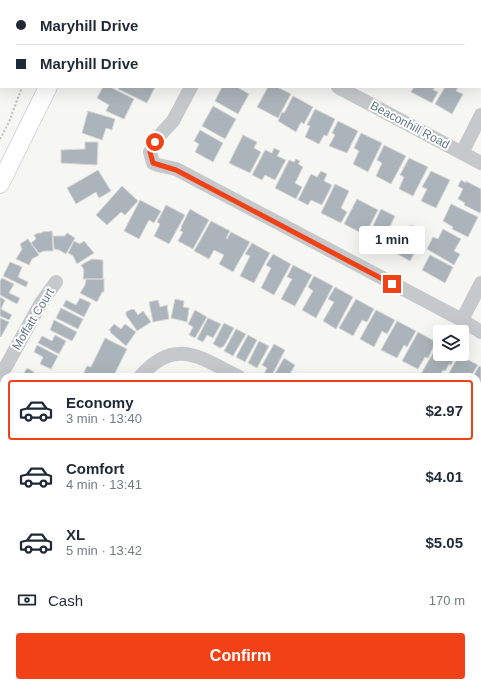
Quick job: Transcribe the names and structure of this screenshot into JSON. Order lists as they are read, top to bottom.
{
  "streets": {
    "street": ["Beaconhill Road", "Moffatt Court"]
  },
  "page": {
    "banner": ["Maryhill Drive", "Maryhill Drive"],
    "bubble": "1 min",
    "list": [
      {
        "name": "Economy",
        "note": "3 min · 13:40",
        "value": "$2.97"
      },
      {
        "name": "Comfort",
        "note": "4 min · 13:41",
        "value": "$4.01"
      },
      {
        "name": "XL",
        "note": "5 min · 13:42",
        "value": "$5.05"
      }
    ],
    "pay": ["Cash", "170 m"],
    "buttons": "Confirm"
  }
}
